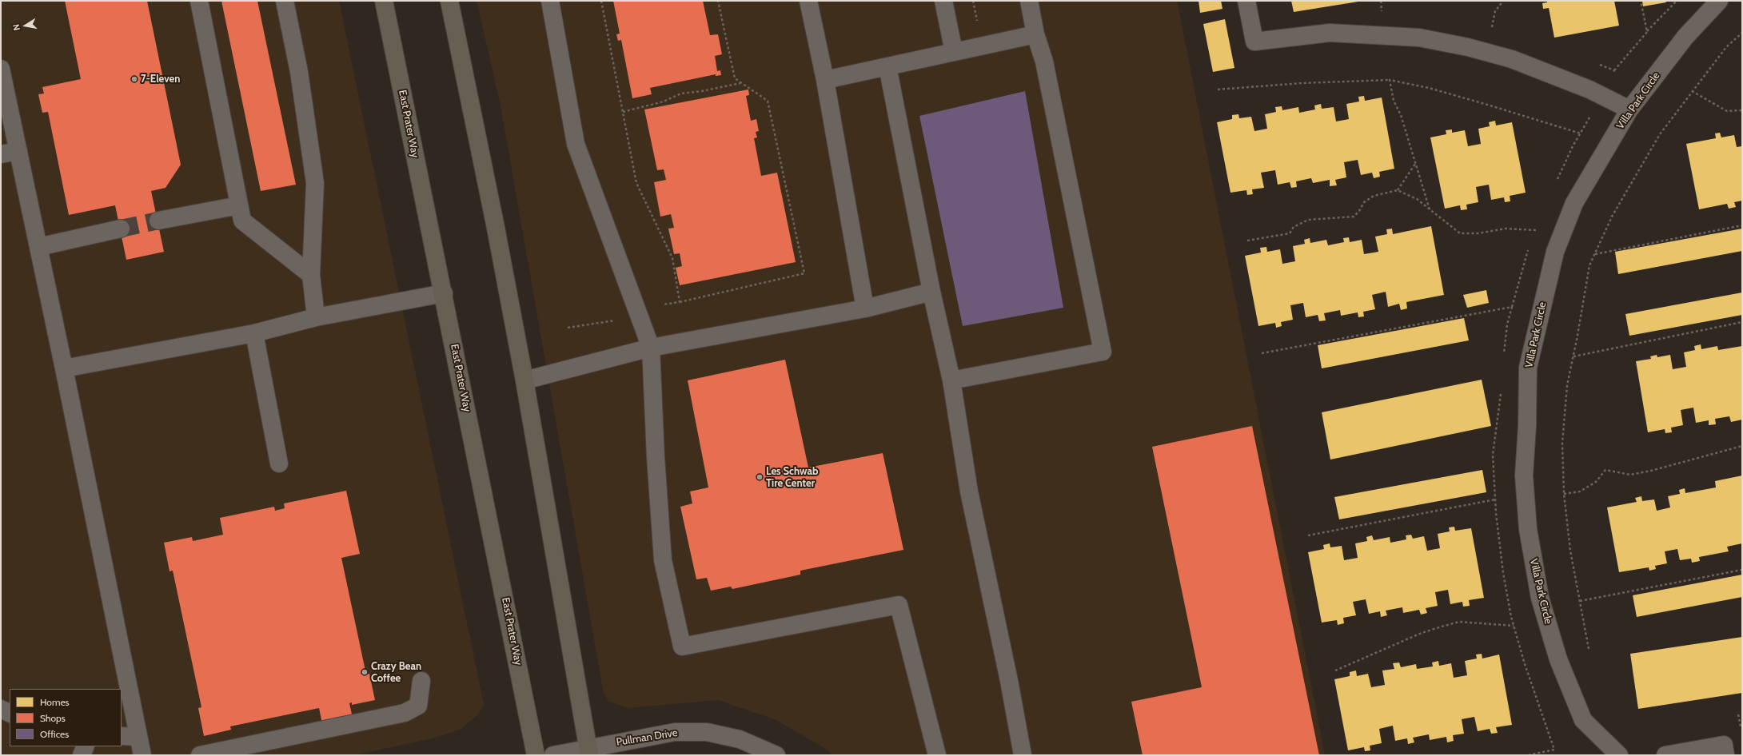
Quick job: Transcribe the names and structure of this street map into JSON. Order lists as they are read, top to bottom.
{
  "streets": {
    "main road": ["East Prater Way"],
    "street": ["Villa Park Circle", "Pullman Drive"]
  },
  "places": ["7-Eleven", "Les Schwab Tire Center", "Crazy Bean Coffee"],
  "legend": ["Homes", "Shops", "Offices"],
  "north": "left"
}
